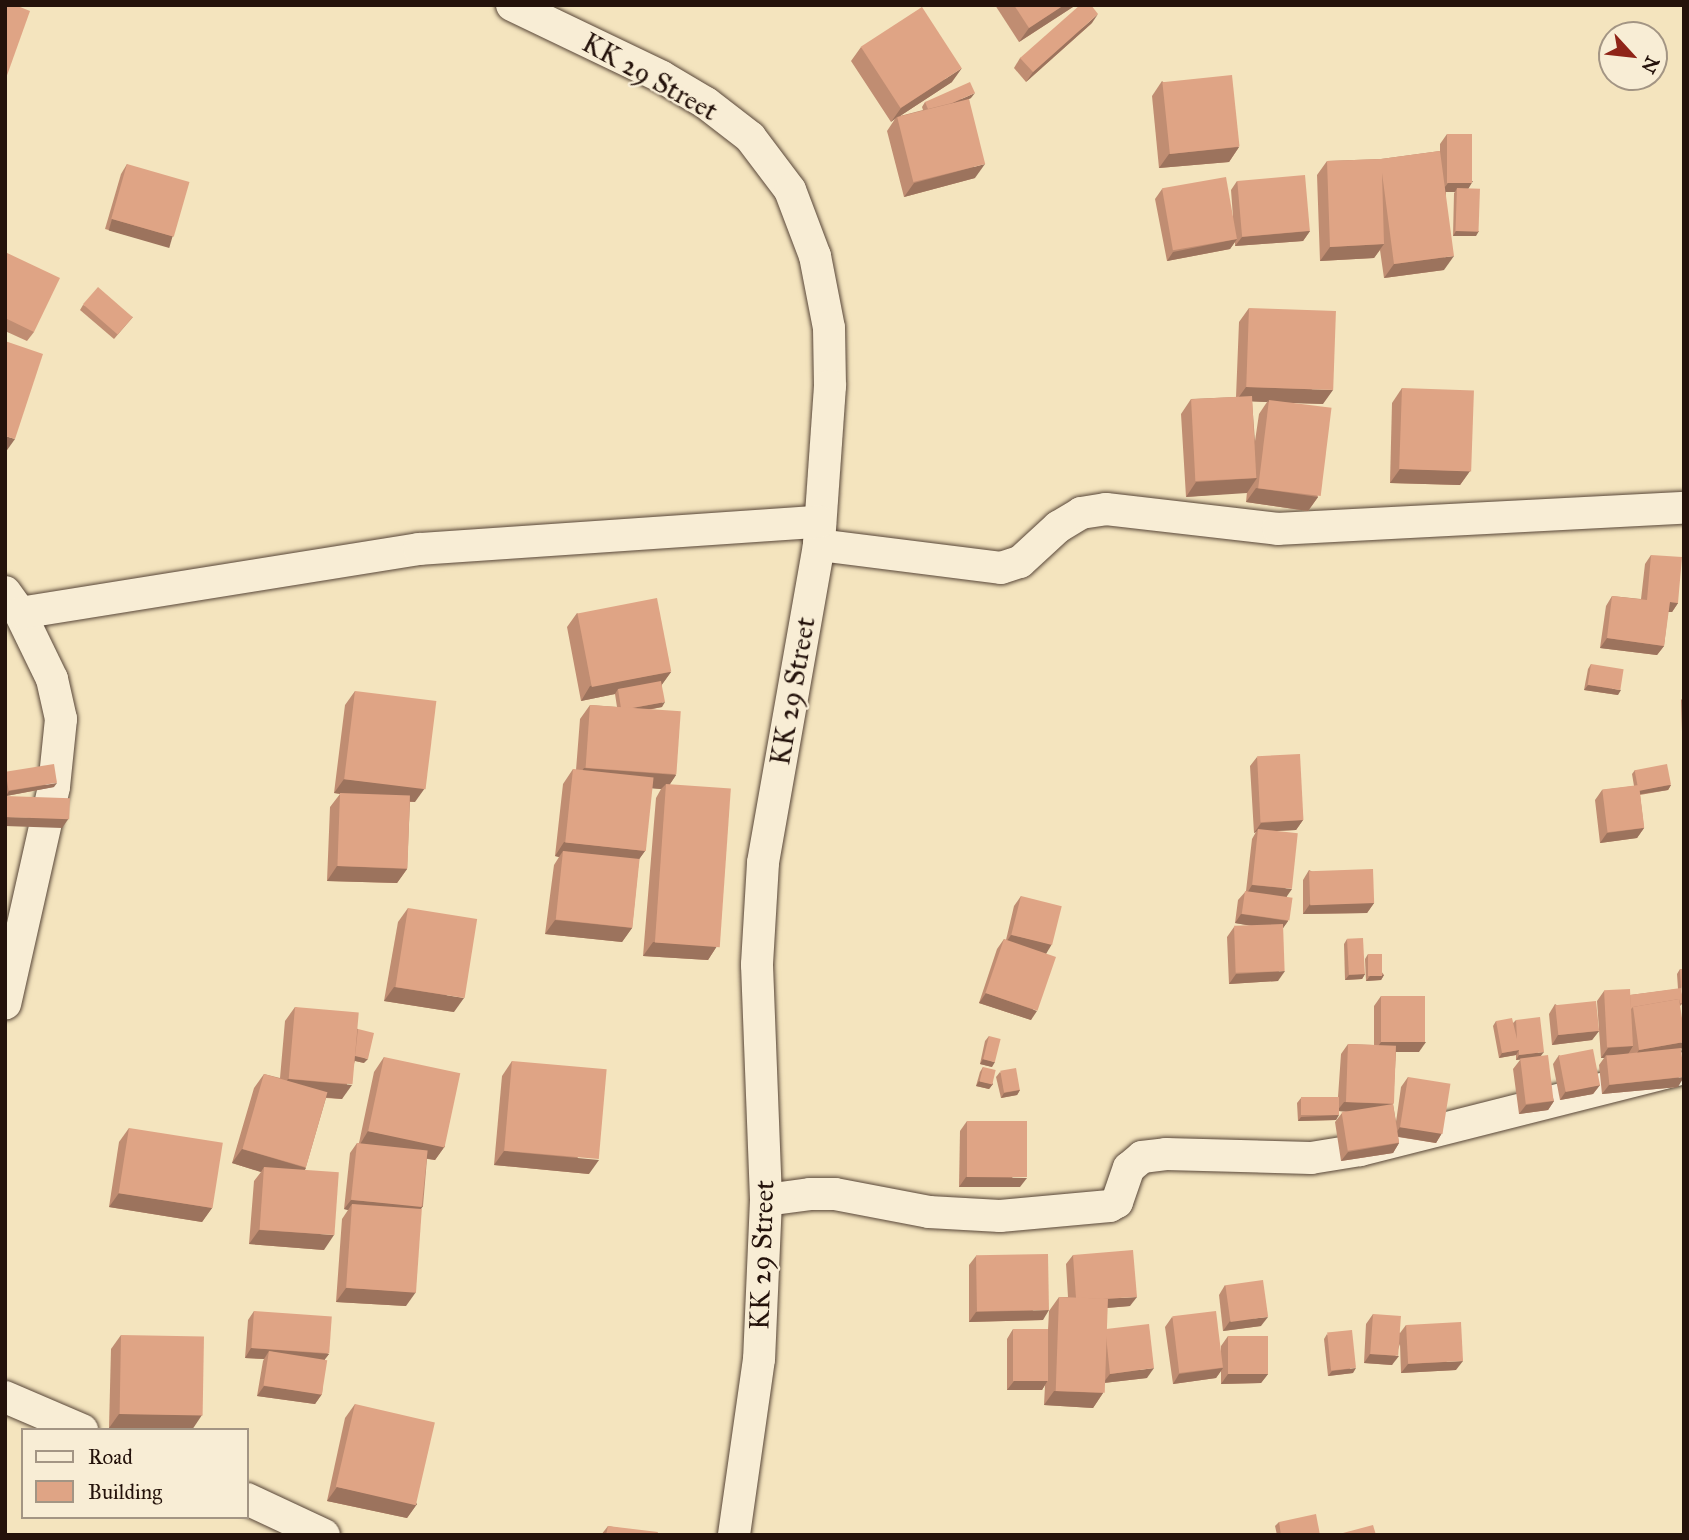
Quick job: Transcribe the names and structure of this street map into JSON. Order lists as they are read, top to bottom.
{
  "streets": {
    "street": ["KK 29 Street"]
  },
  "legend": ["Road", "Building"],
  "north": "bottom right"
}
